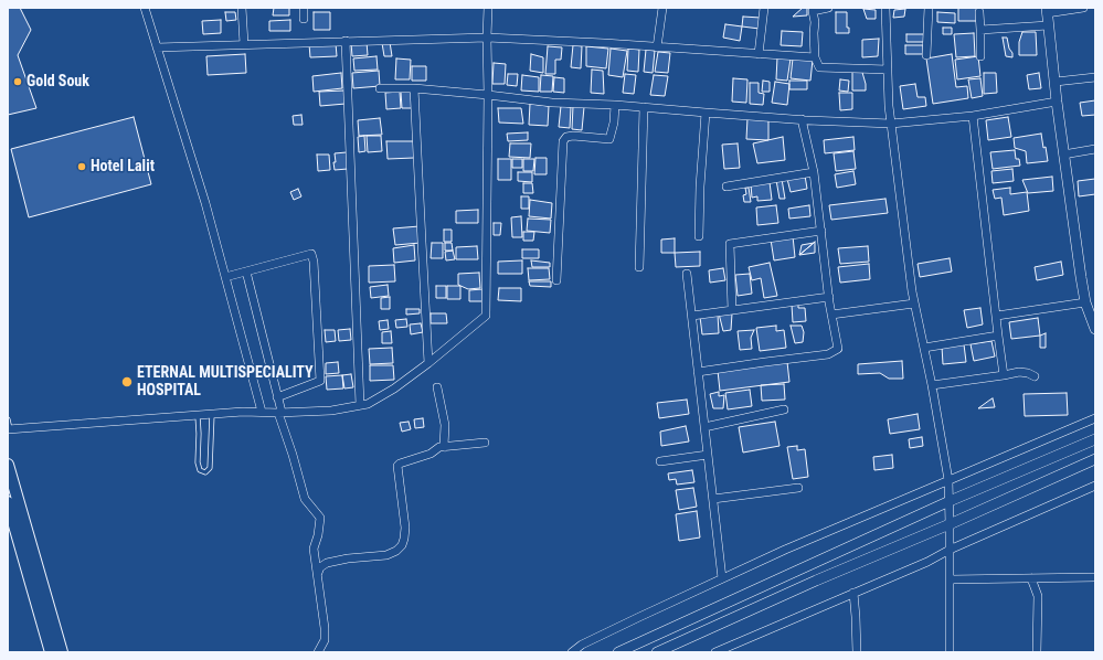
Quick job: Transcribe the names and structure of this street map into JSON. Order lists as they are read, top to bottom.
{
  "places": ["Gold Souk", "Hotel Lalit", "ETERNAL MULTISPECIALITY HOSPITAL"]
}
